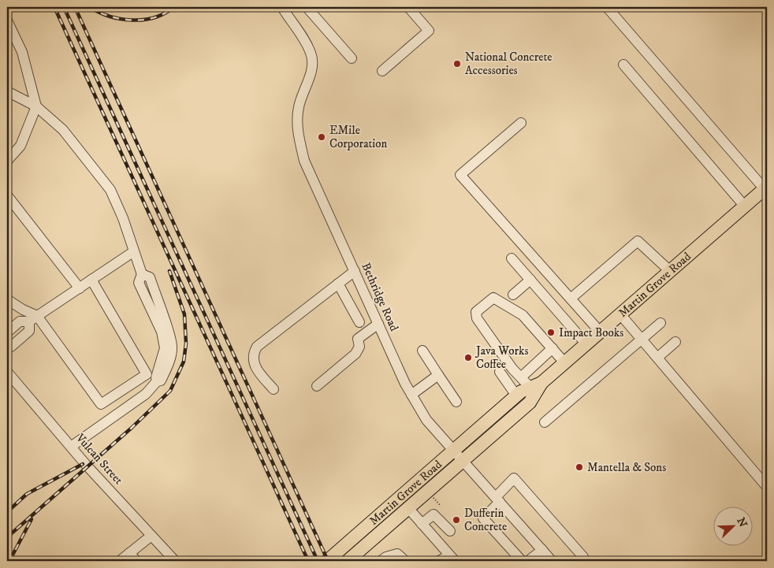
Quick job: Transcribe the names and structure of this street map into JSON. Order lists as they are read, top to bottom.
{
  "streets": {
    "main road": ["Martin Grove Road"],
    "street": ["Bethridge Road", "Vulcan Street"]
  },
  "crossings": [
    ["Martin Grove Road", "Bethridge Road"]
  ],
  "places": [
    "National Concrete Accessories",
    "EMile Corporation",
    "Impact Books",
    "Java Works Coffee",
    "Mantella & Sons",
    "Dufferin Concrete"
  ],
  "north": "top right"
}
